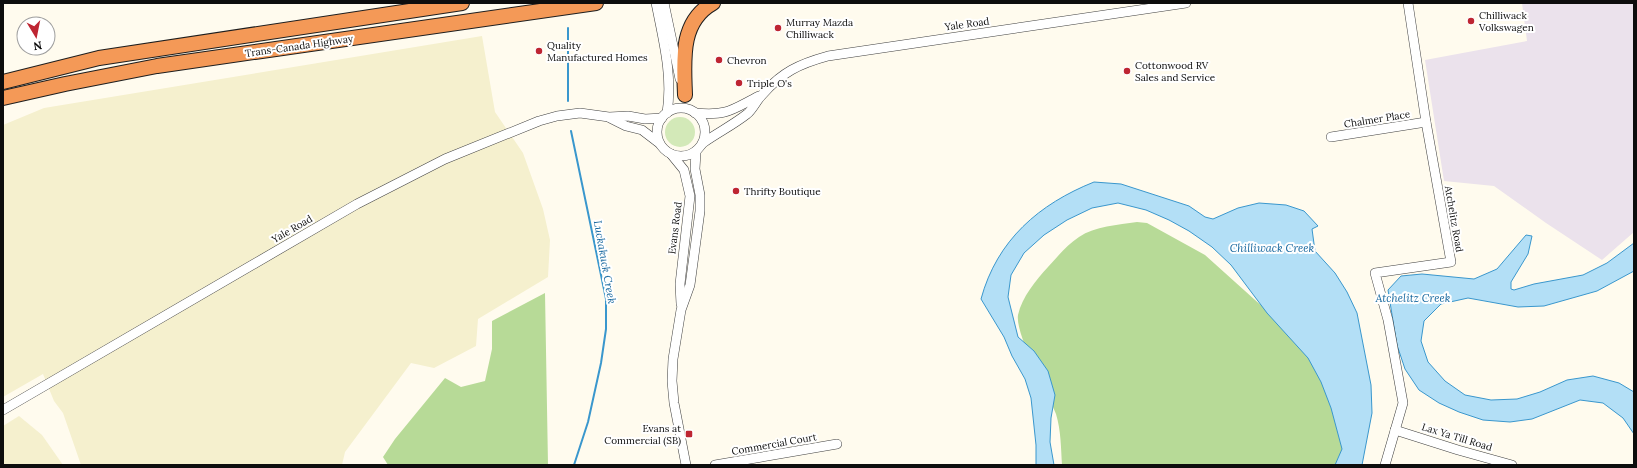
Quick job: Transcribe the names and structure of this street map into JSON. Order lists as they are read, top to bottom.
{
  "streets": {
    "highway": ["Trans-Canada Highway"],
    "street": [
      "Yale Road",
      "Chalmer Place",
      "Atchelitz Road",
      "Evans Road",
      "Lax Ya Till Road",
      "Commercial Court"
    ]
  },
  "crossings": [
    ["Yale Road", "Evans Road"],
    ["Chalmer Place", "Atchelitz Road"],
    ["Atchelitz Road", "Lax Ya Till Road"]
  ],
  "water": ["Chilliwack Creek", "Luckakuck Creek", "Atchelitz Creek"],
  "places": {
    "other": [
      "Chilliwack Volkswagen",
      "Murray Mazda Chilliwack",
      "Quality Manufactured Homes",
      "Chevron",
      "Cottonwood RV Sales and Service",
      "Triple O's",
      "Thrifty Boutique"
    ],
    "transit": ["Evans at Commercial (SB)"]
  },
  "north": "bottom"
}
